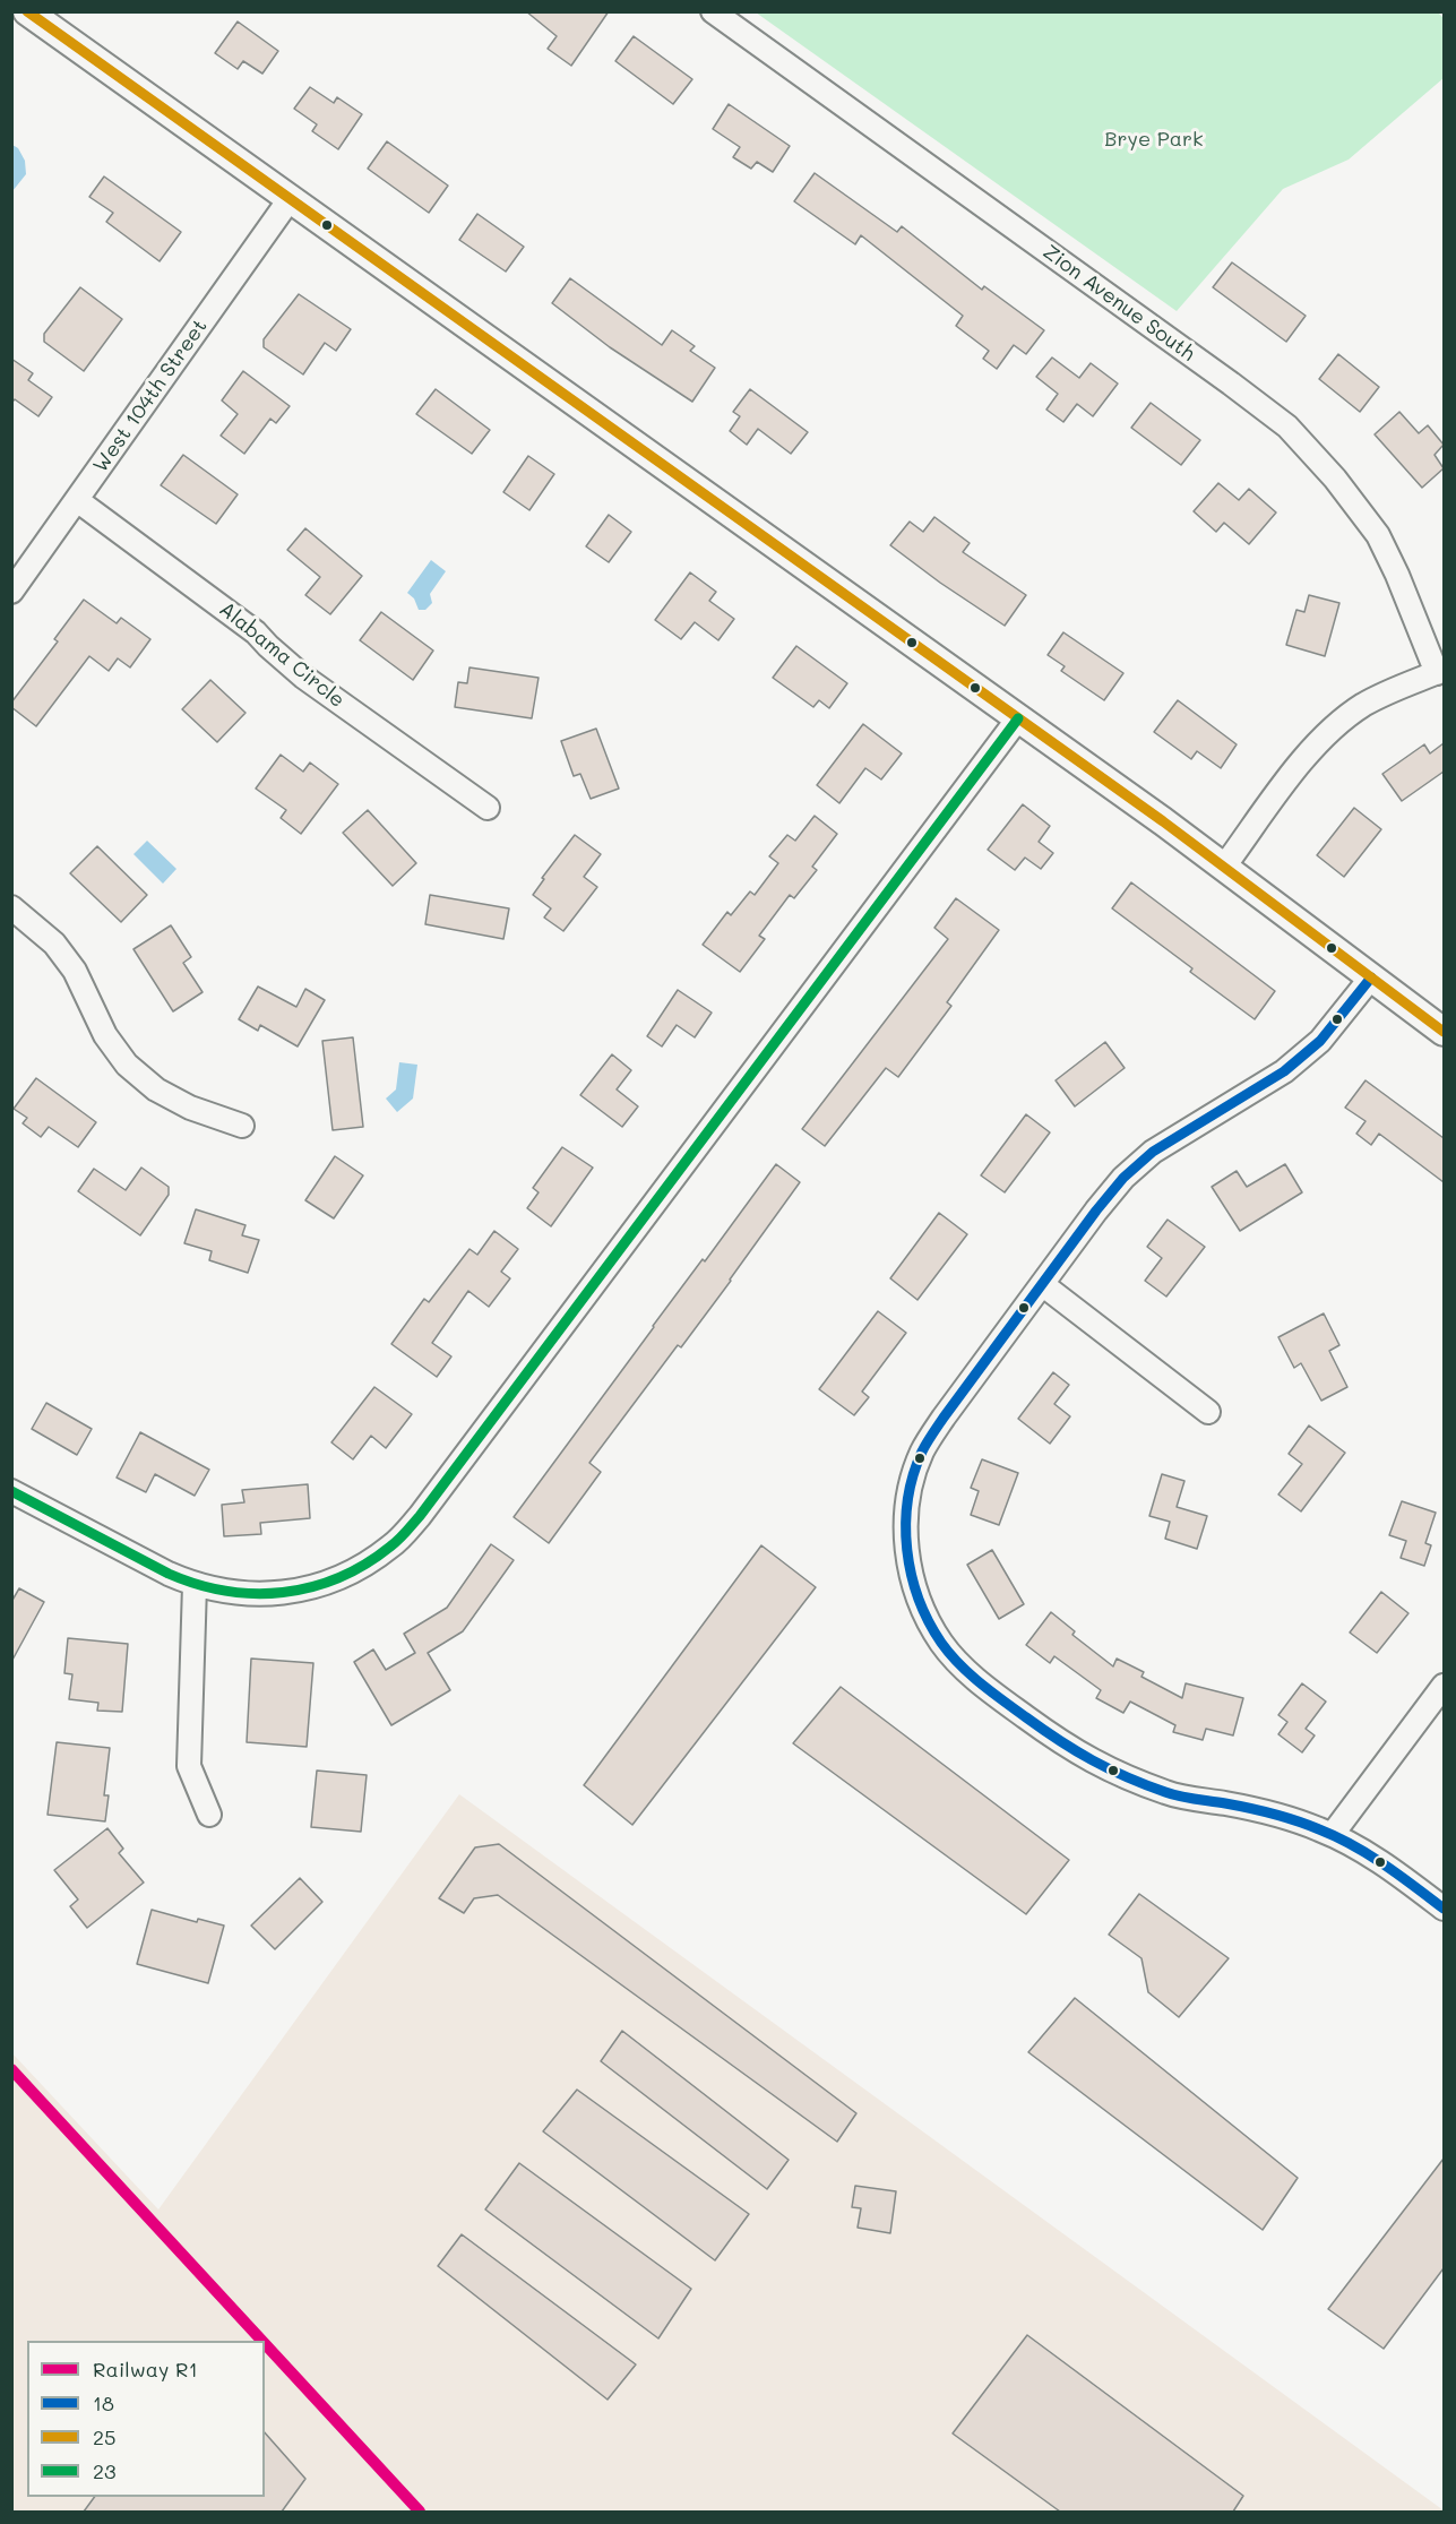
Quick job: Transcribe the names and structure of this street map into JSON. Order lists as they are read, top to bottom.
{
  "streets": {
    "street": ["Zion Avenue South", "West 104th Street", "Alabama Circle"]
  },
  "crossings": [
    ["West 104th Street", "Alabama Circle"]
  ],
  "parks": ["Brye Park"],
  "lines": [
    "transit line 25",
    "transit line 23",
    "transit line 18",
    "rail line R1"
  ],
  "legend": [
    "Railway R1",
    "18",
    "25",
    "23"
  ]
}
